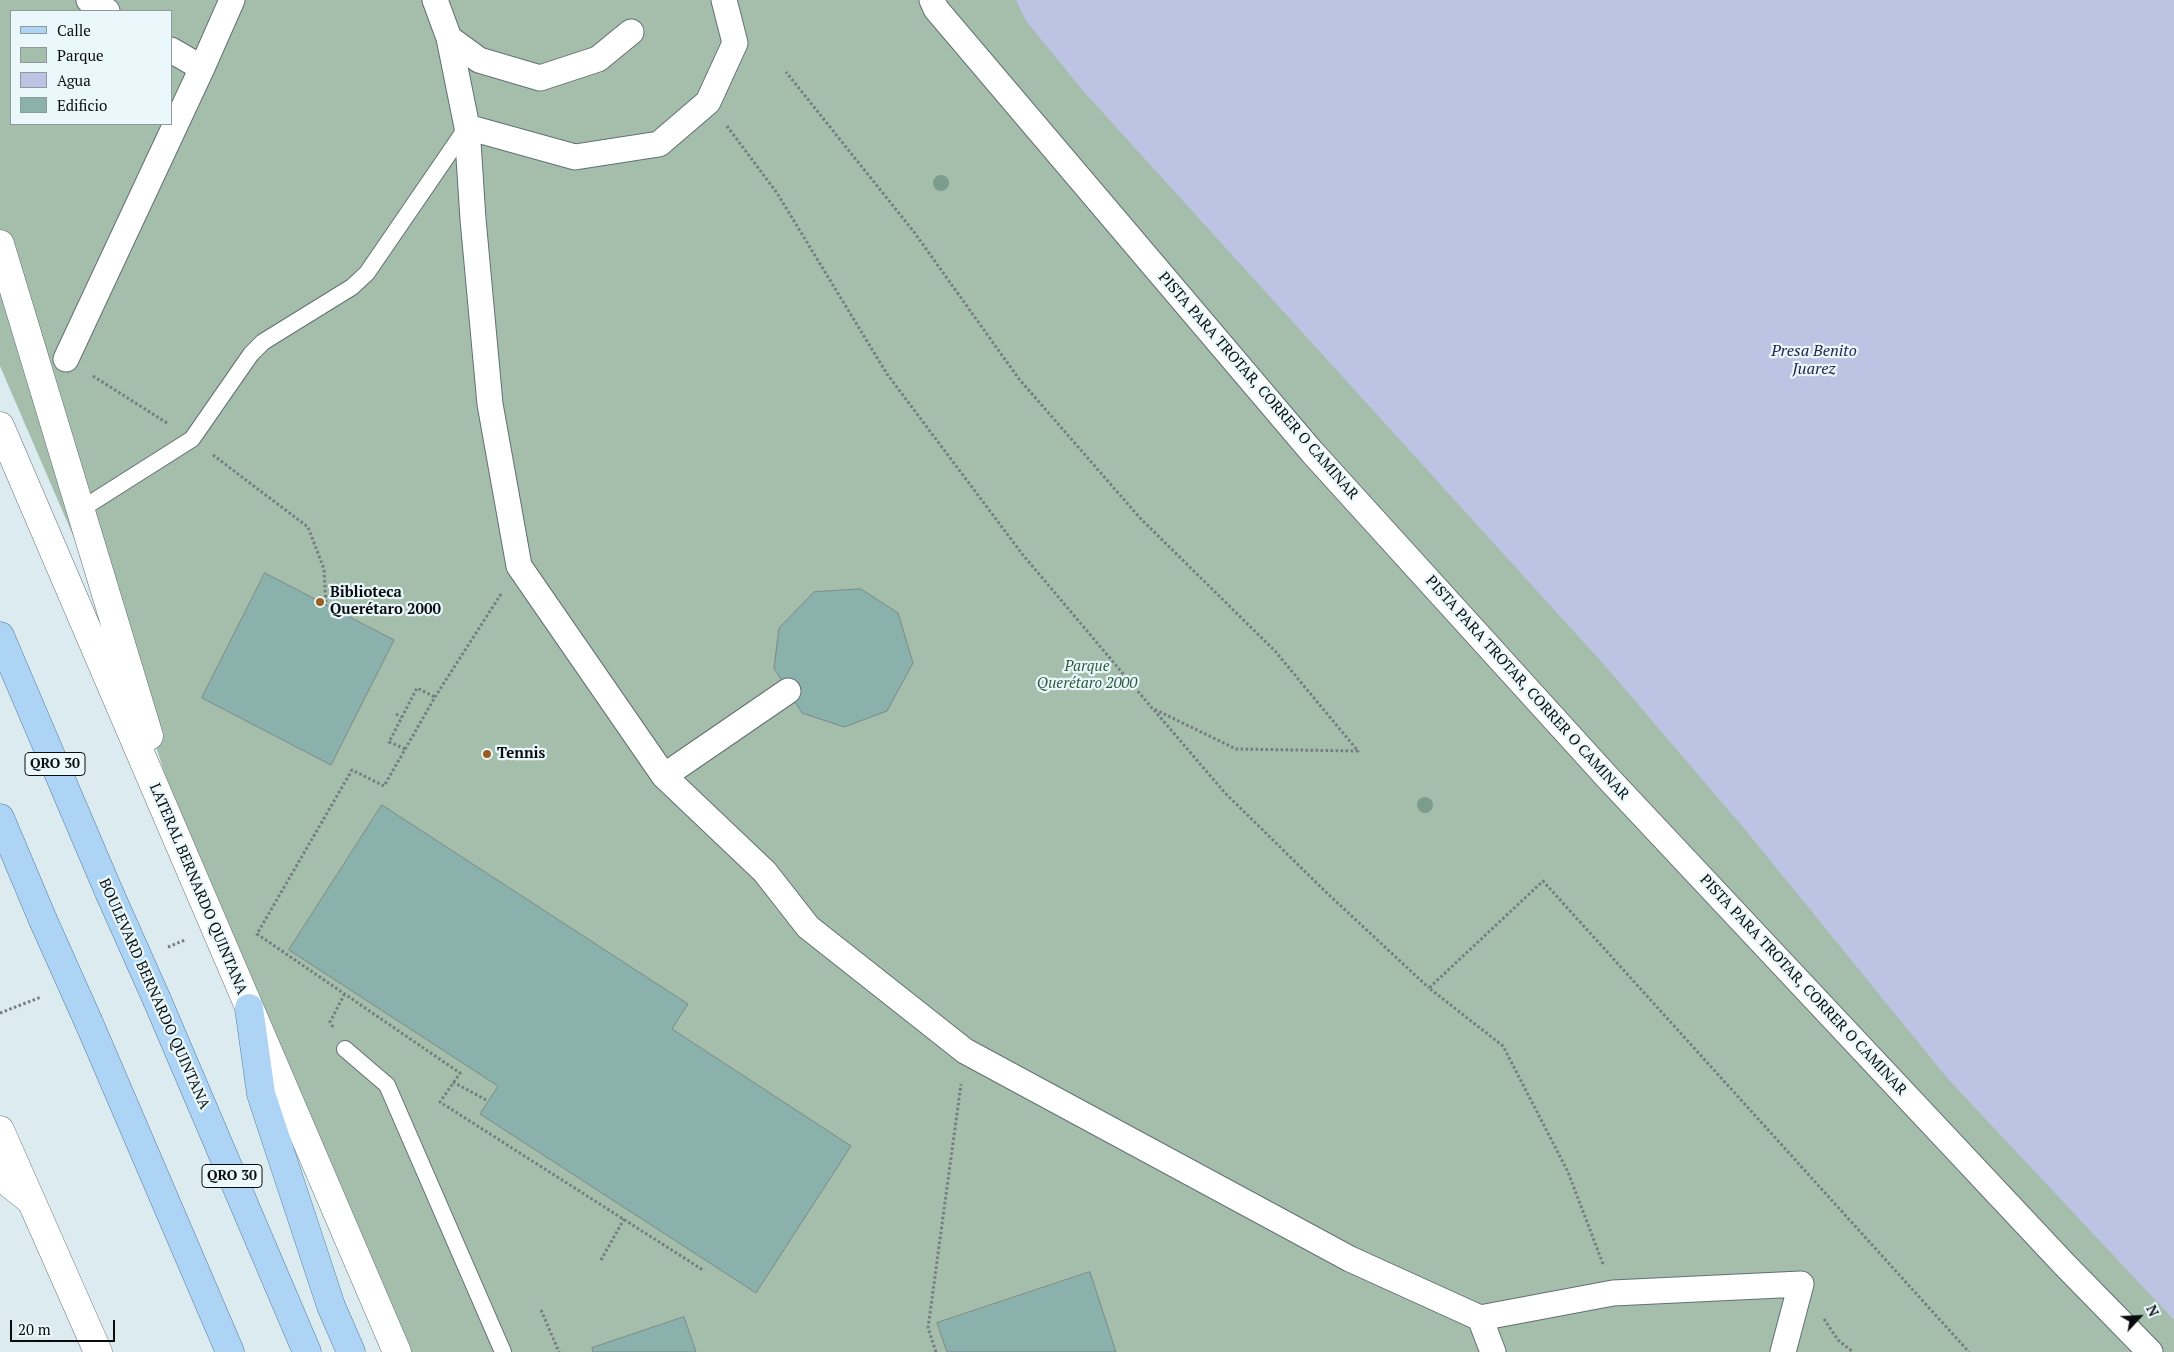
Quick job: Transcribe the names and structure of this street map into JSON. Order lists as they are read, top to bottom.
{
  "streets": {
    "main road": ["QRO 30", "BOULEVARD BERNARDO QUINTANA"],
    "street": ["PISTA PARA TROTAR, CORRER O CAMINAR", "LATERAL BERNARDO QUINTANA"]
  },
  "water": ["Presa Benito Juarez"],
  "parks": ["Parque Querétaro 2000"],
  "places": ["Biblioteca Querétaro 2000", "Tennis"],
  "legend": [
    "Calle",
    "Parque",
    "Agua",
    "Edificio"
  ],
  "scale_bar": "20 m",
  "north": "top right"
}
